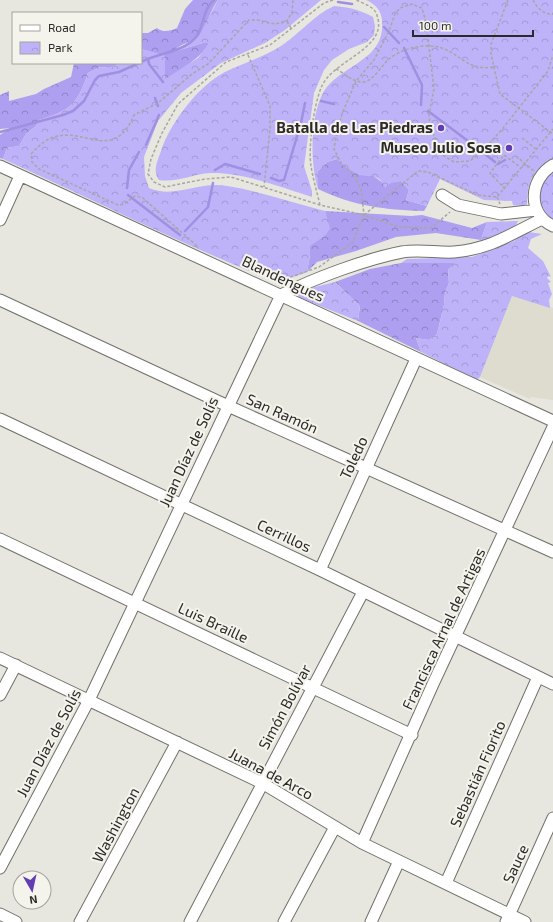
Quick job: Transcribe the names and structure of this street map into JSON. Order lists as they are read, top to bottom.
{
  "streets": {
    "street": [
      "Blandengues",
      "San Ramón",
      "Juan Díaz de Solís",
      "Toledo",
      "Cerrillos",
      "Luis Braille",
      "Francisca Arnal de Artigas",
      "Simón Bolívar",
      "Juana de Arco",
      "Sebastián Fiorito",
      "Washington",
      "Sauce"
    ]
  },
  "crossings": [
    ["Blandengues", "Juan Díaz de Solís"],
    ["Blandengues", "Toledo"],
    ["San Ramón", "Juan Díaz de Solís"],
    ["San Ramón", "Toledo"],
    ["San Ramón", "Francisca Arnal de Artigas"],
    ["Juan Díaz de Solís", "Cerrillos"],
    ["Juan Díaz de Solís", "Luis Braille"],
    ["Juan Díaz de Solís", "Juana de Arco"],
    ["Toledo", "Cerrillos"],
    ["Cerrillos", "Francisca Arnal de Artigas"],
    ["Cerrillos", "Simón Bolívar"],
    ["Cerrillos", "Sebastián Fiorito"],
    ["Luis Braille", "Francisca Arnal de Artigas"],
    ["Luis Braille", "Simón Bolívar"],
    ["Francisca Arnal de Artigas", "Juana de Arco"],
    ["Simón Bolívar", "Juana de Arco"],
    ["Juana de Arco", "Sebastián Fiorito"],
    ["Juana de Arco", "Washington"],
    ["Juana de Arco", "Sauce"]
  ],
  "places": ["Batalla de Las Piedras", "Museo Julio Sosa"],
  "legend": ["Road", "Park"],
  "scale_bar": "100 m",
  "north": "bottom"
}
